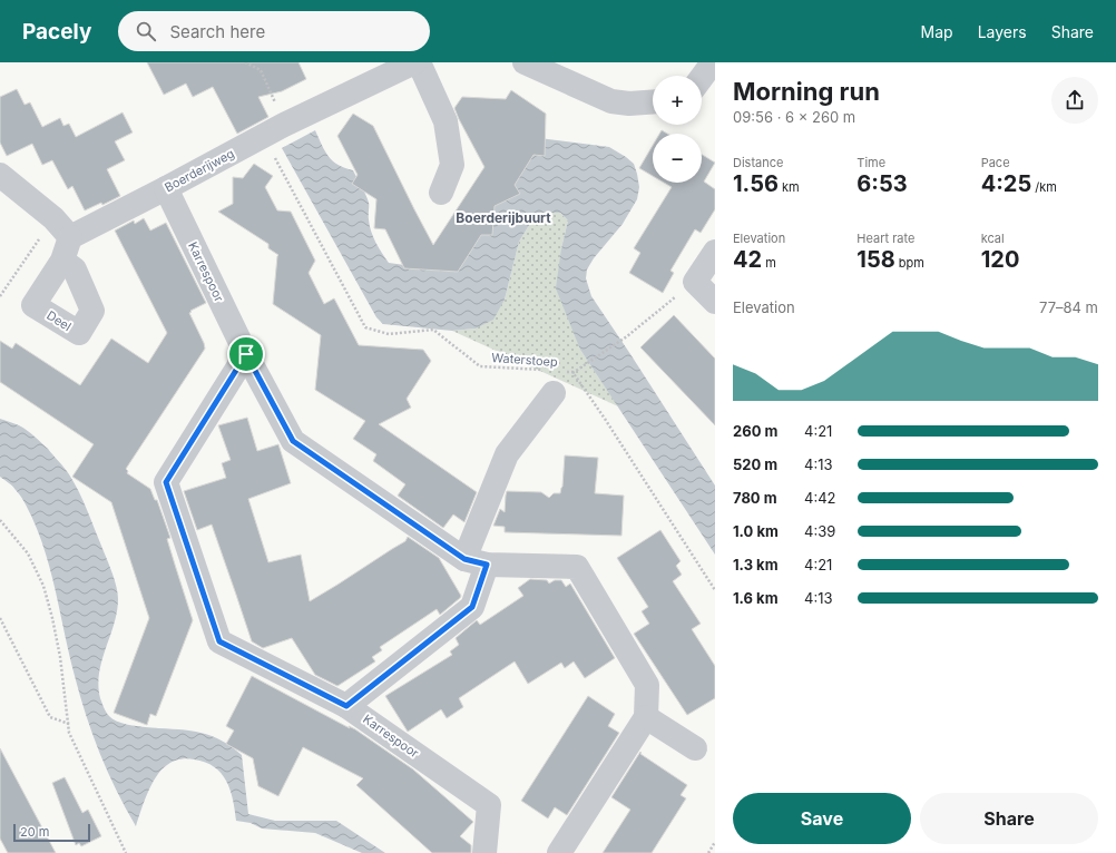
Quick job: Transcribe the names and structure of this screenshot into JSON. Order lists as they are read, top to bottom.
{
  "streets": {
    "street": ["Boerderijweg", "Karrespoor"],
    "path": ["Waterstoep"]
  },
  "crossings": [
    ["Boerderijweg", "Karrespoor"],
    ["Boerderijweg", "Waterstoep"]
  ],
  "districts": ["Boerderijbuurt"],
  "scale_bar": "20 m",
  "page": {
    "header": "Pacely",
    "search": "Search here",
    "nav": ["Map", "Layers", "Share"],
    "heading": ["Morning run", "09:56 · 6 × 260 m"],
    "map_buttons": ["+", "−"],
    "stats": [
      ["Distance", "1.56 km"],
      ["Time", "6:53"],
      ["Pace", "4:25 /km"],
      ["Elevation", "42 m"],
      ["Heart rate", "158 bpm"],
      ["kcal", "120"]
    ],
    "chart": ["Elevation", "77–84 m"],
    "list": [
      {
        "name": "260 m",
        "note": "4:21"
      },
      {
        "name": "520 m",
        "note": "4:13"
      },
      {
        "name": "780 m",
        "note": "4:42"
      },
      {
        "name": "1.0 km",
        "note": "4:39"
      },
      {
        "name": "1.3 km",
        "note": "4:21"
      },
      {
        "name": "1.6 km",
        "note": "4:13"
      }
    ],
    "buttons": ["Save", "Share"],
    "scale": "20 m"
  }
}
